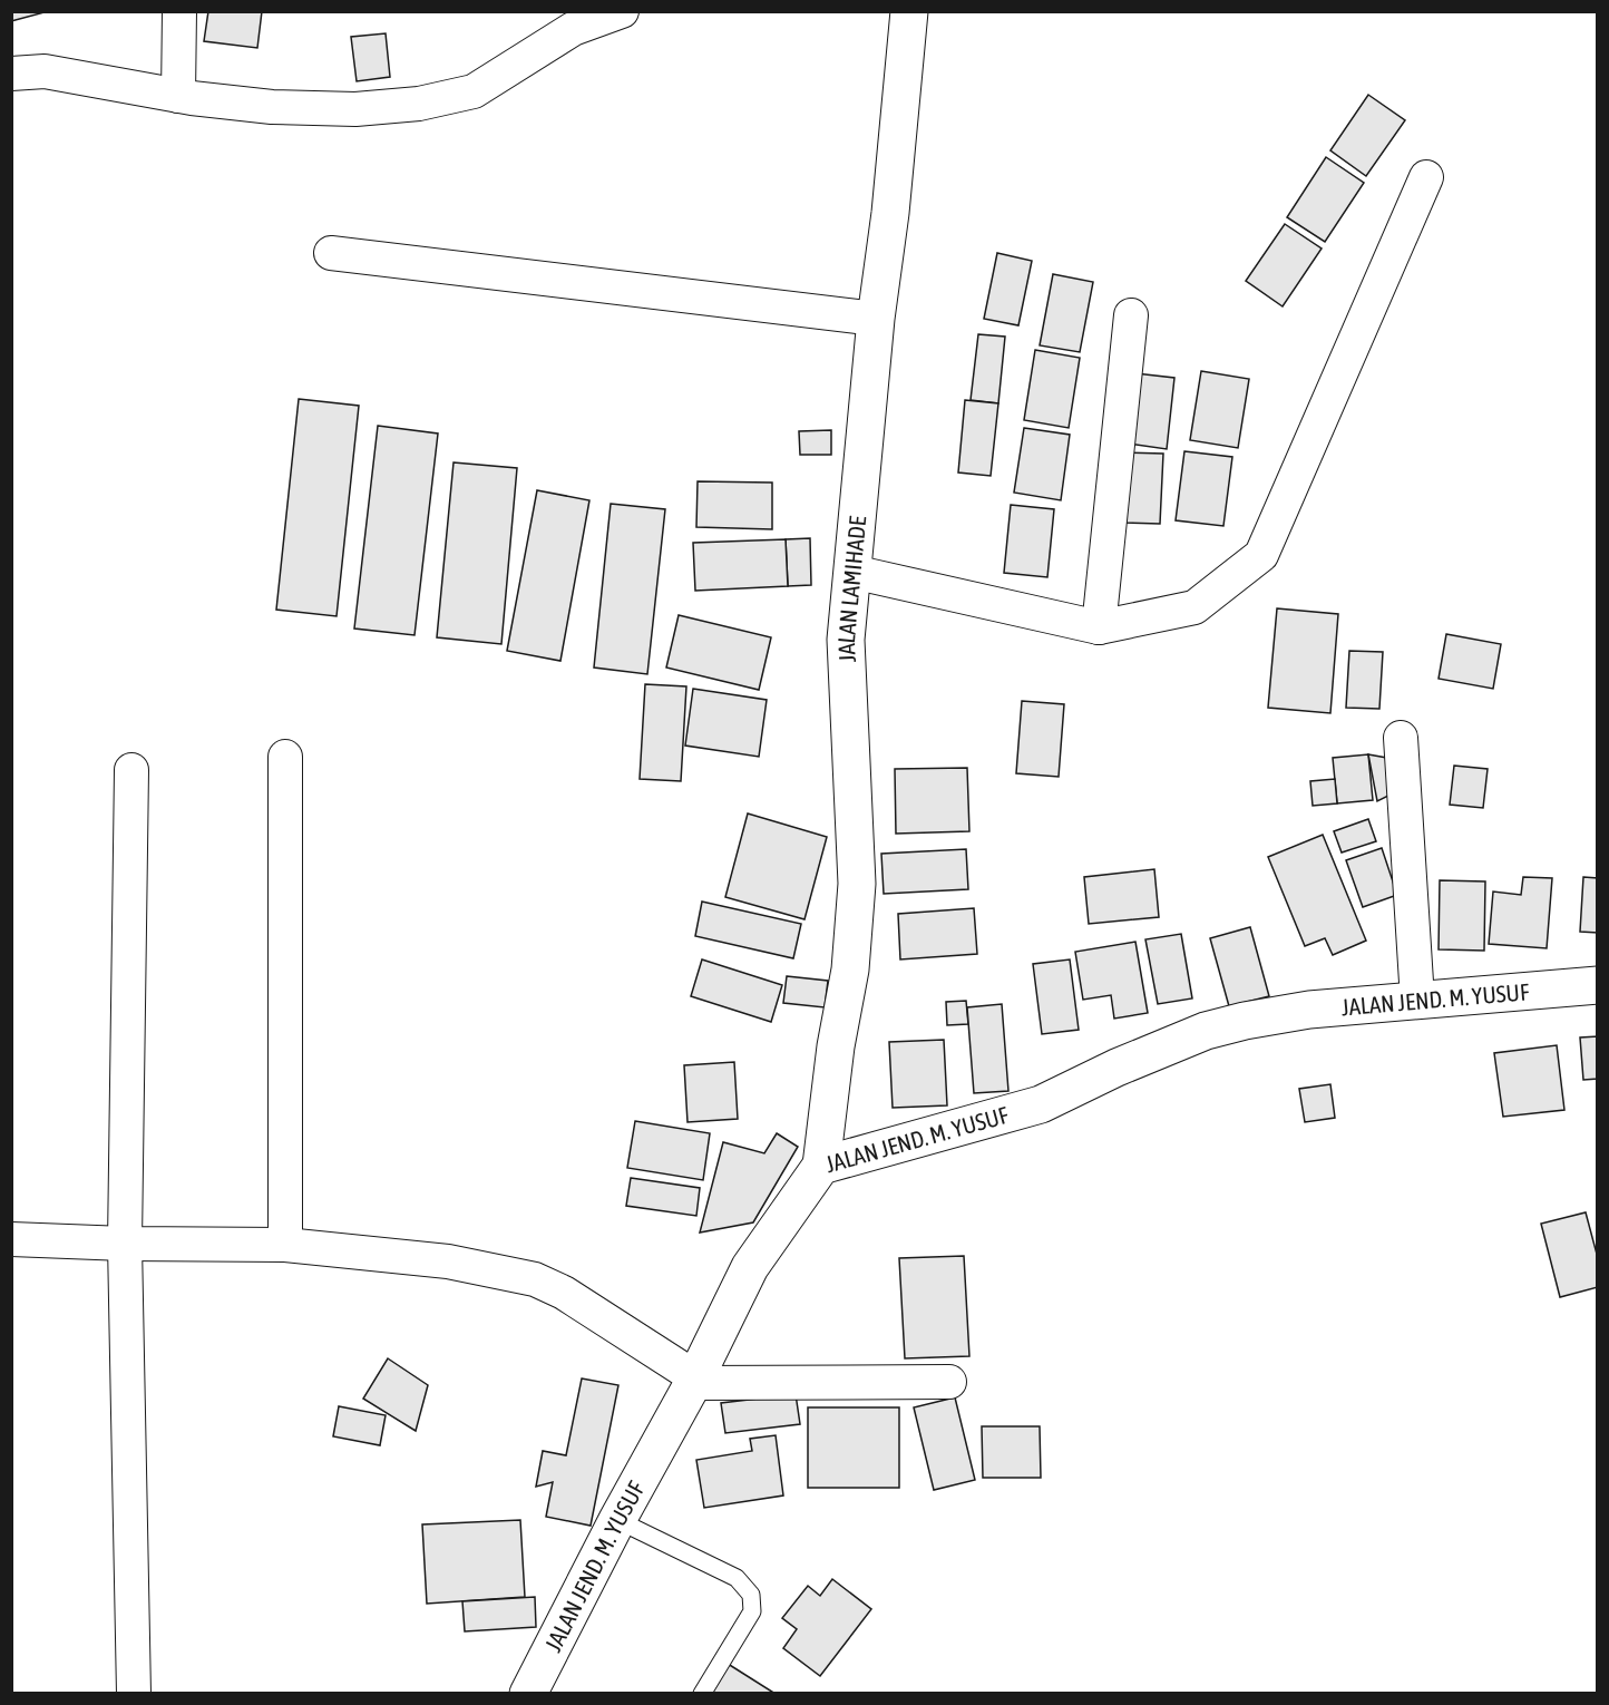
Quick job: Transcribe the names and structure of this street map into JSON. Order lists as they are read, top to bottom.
{
  "streets": {
    "main road": ["JALAN LAMIHADE", "JALAN JEND. M. YUSUF"]
  },
  "crossings": [
    ["JALAN LAMIHADE", "JALAN JEND. M. YUSUF"]
  ]
}
